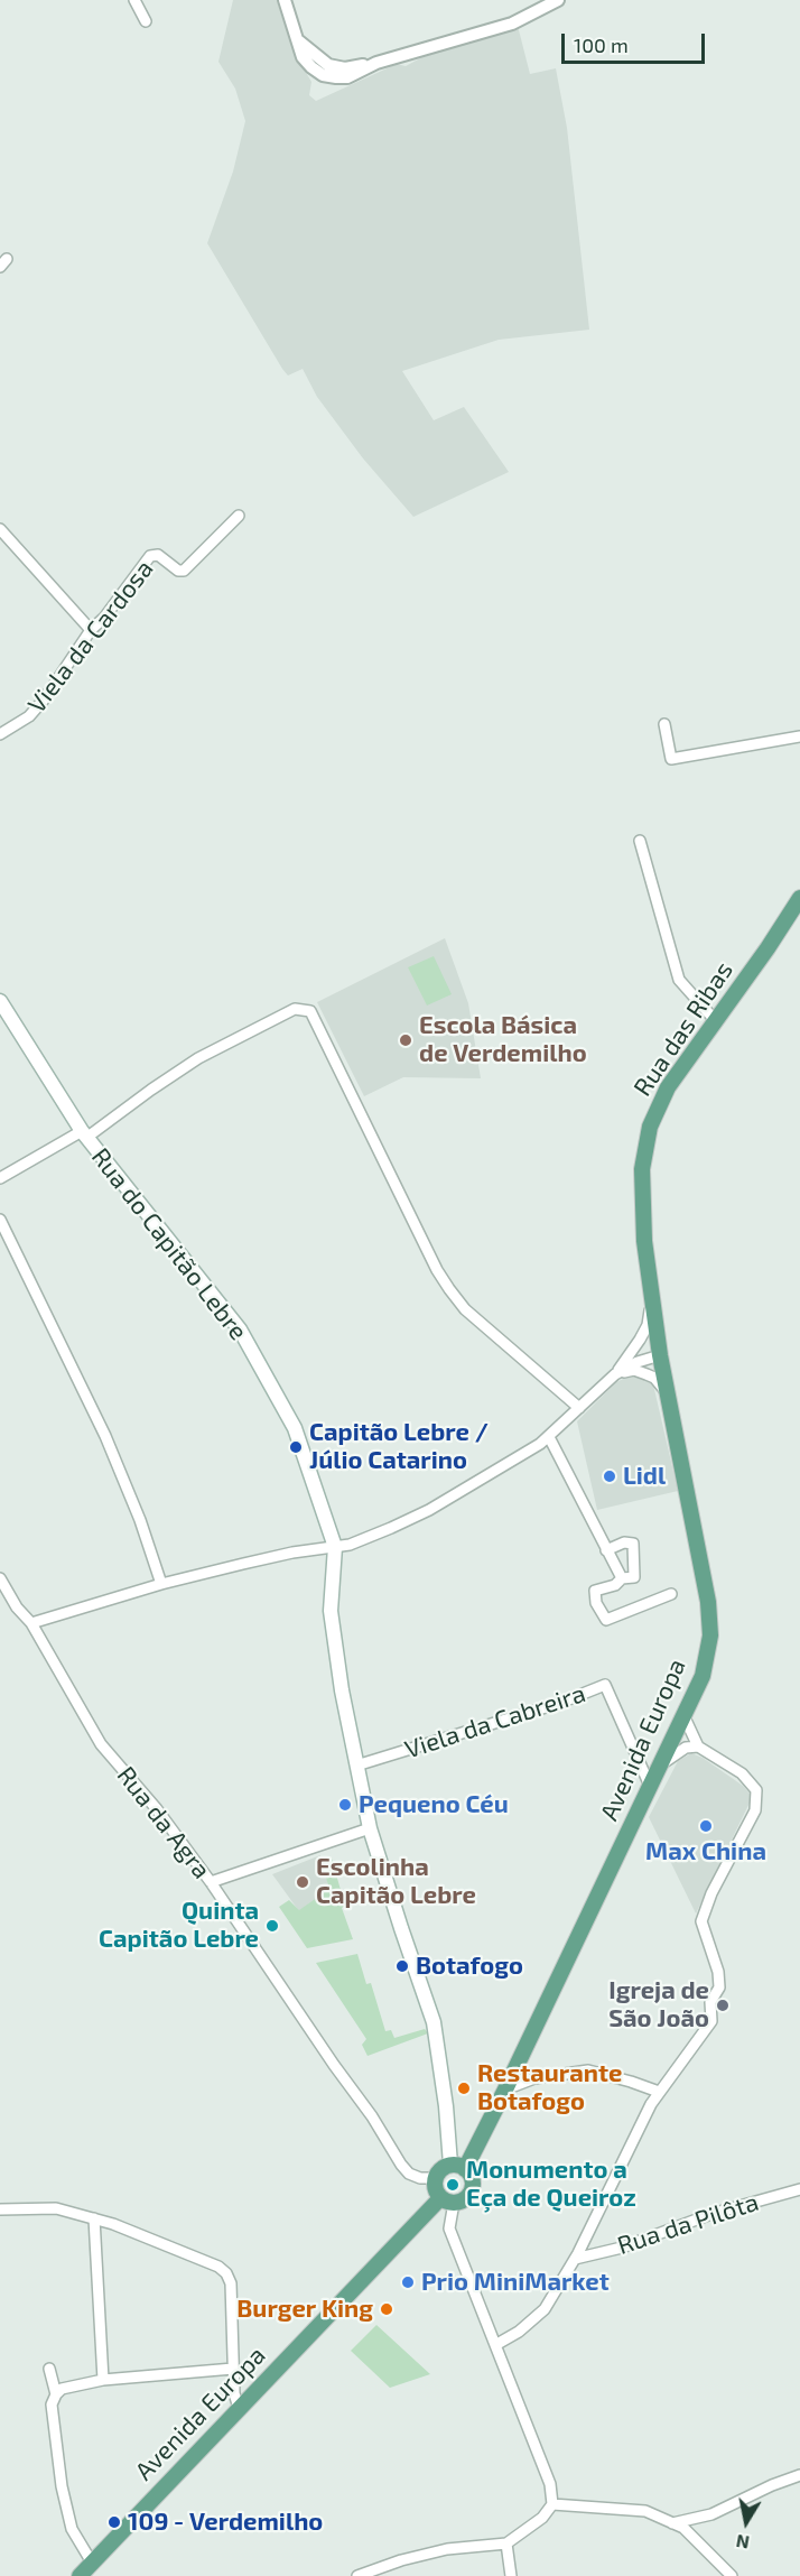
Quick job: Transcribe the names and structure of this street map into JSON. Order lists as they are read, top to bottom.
{
  "streets": {
    "main road": ["Rua das Ribas", "Rua do Capitão Lebre", "Avenida Europa"],
    "street": [
      "Viela da Cardosa",
      "Viela da Cabreira",
      "Rua da Agra",
      "Rua da Pilôta"
    ]
  },
  "crossings": [
    ["Rua das Ribas", "Avenida Europa"],
    ["Rua do Capitão Lebre", "Viela da Cabreira"],
    ["Rua do Capitão Lebre", "Avenida Europa"],
    ["Rua do Capitão Lebre", "Rua da Agra"],
    ["Viela da Cabreira", "Avenida Europa"],
    ["Avenida Europa", "Rua da Agra"]
  ],
  "places": [
    "Escola Básica de Verdemilho",
    "Capitão Lebre / Júlio Catarino",
    "Lidl",
    "Pequeno Céu",
    "Max China",
    "Escolinha Capitão Lebre",
    "Quinta Capitão Lebre",
    "Botafogo",
    "Igreja de São João",
    "Restaurante Botafogo",
    "Monumento a Eça de Queiroz",
    "Prio MiniMarket",
    "Burger King",
    "109 - Verdemilho"
  ],
  "scale_bar": "100 m",
  "north": "bottom"
}
